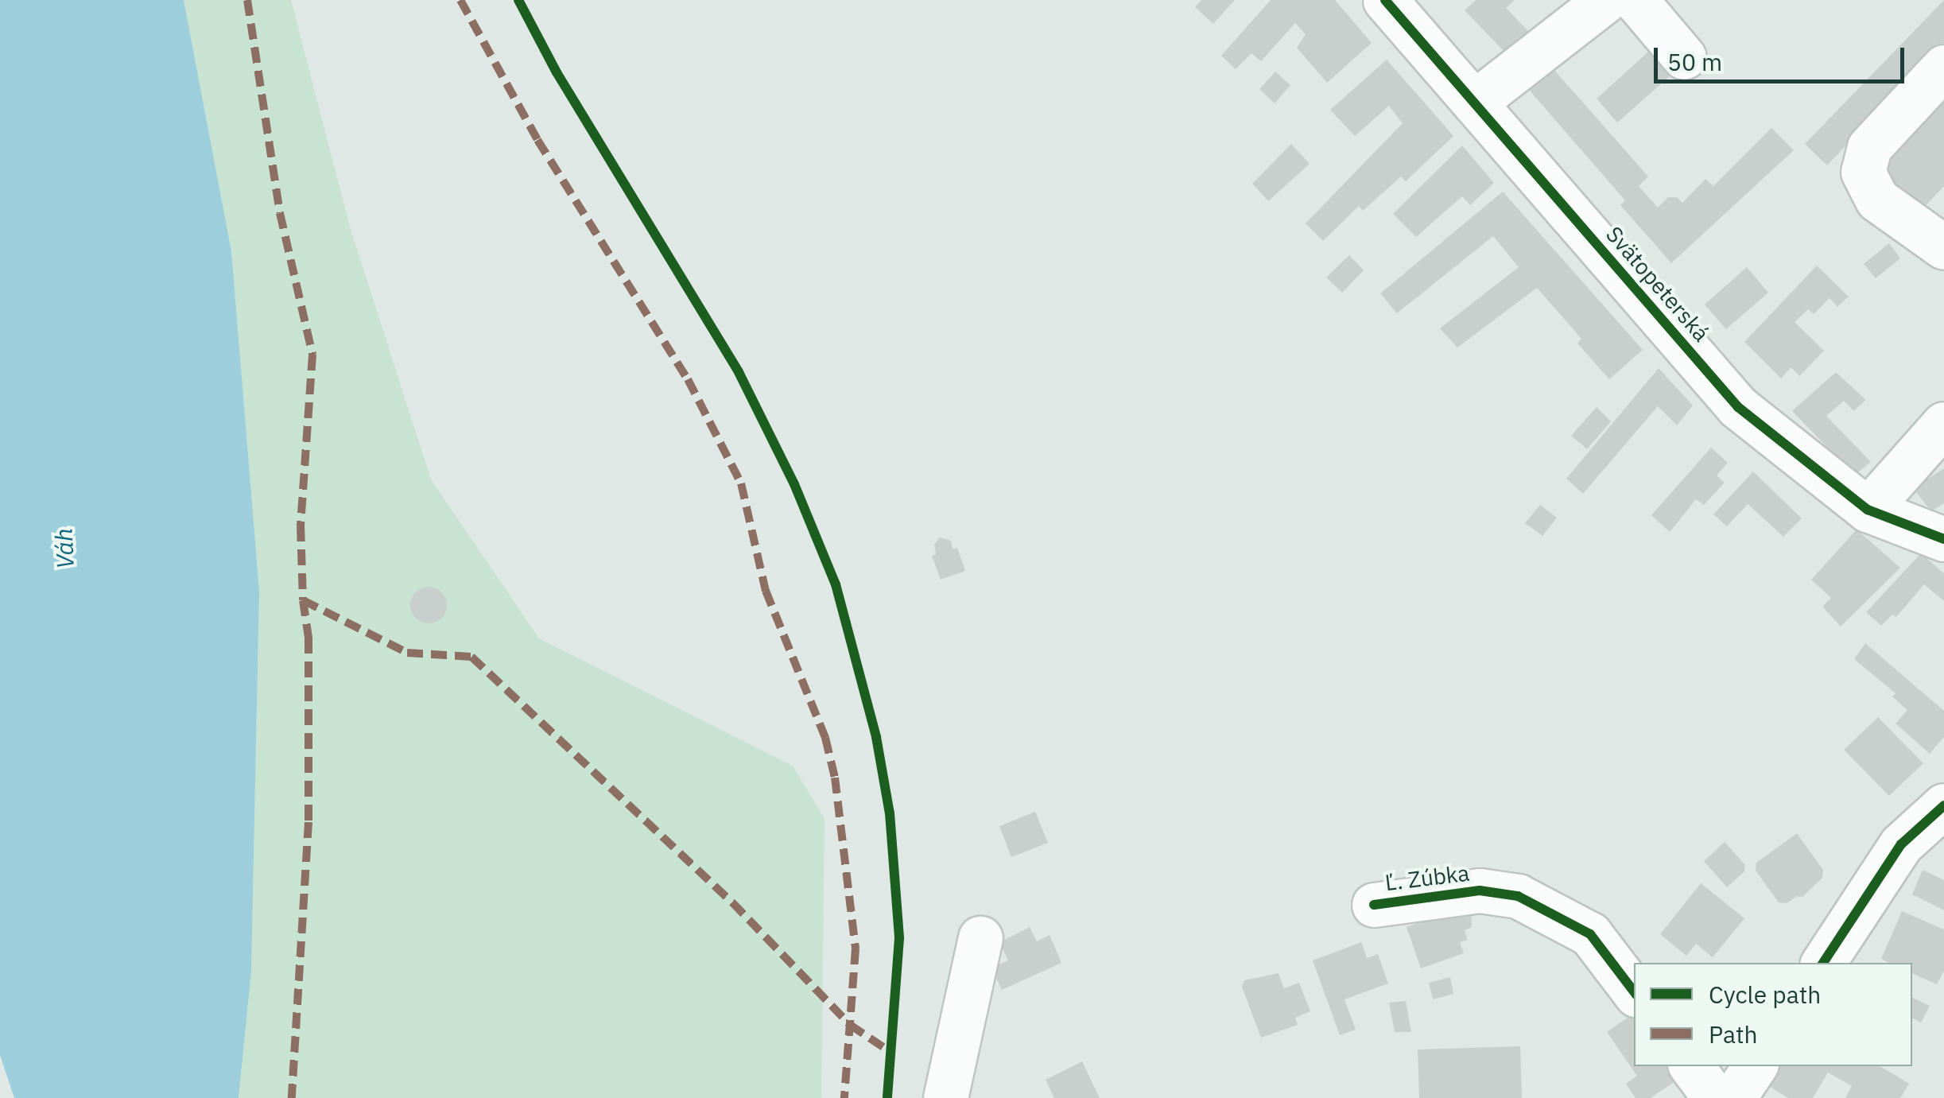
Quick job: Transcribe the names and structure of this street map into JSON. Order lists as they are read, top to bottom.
{
  "streets": {
    "street": ["Svätopeterská", "Ľ. Zúbka"]
  },
  "water": ["Váh"],
  "legend": ["Cycle path", "Path"],
  "scale_bar": "50 m"
}
